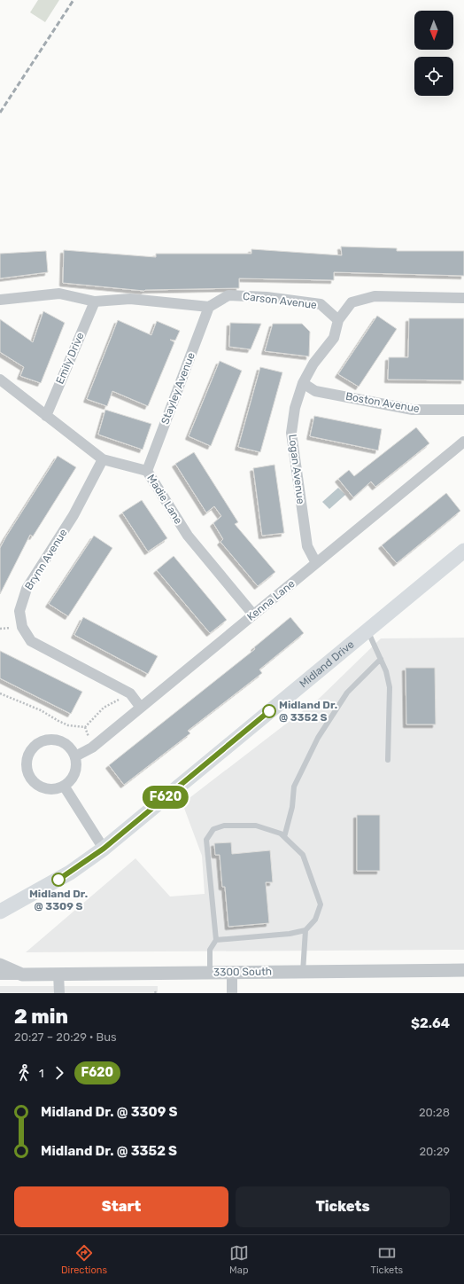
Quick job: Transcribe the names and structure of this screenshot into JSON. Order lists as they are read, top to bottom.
{
  "streets": {
    "main road": ["Midland Drive"],
    "street": [
      "Carson Avenue",
      "Emily Drive",
      "Stayley Avenue",
      "Boston Avenue",
      "Logan Avenue",
      "Madie Lane",
      "Brynn Avenue",
      "Kenna Lane",
      "3300 South"
    ]
  },
  "crossings": [
    ["Carson Avenue", "Stayley Avenue"],
    ["Carson Avenue", "Logan Avenue"],
    ["Emily Drive", "Madie Lane"],
    ["Stayley Avenue", "Madie Lane"],
    ["Boston Avenue", "Logan Avenue"],
    ["Logan Avenue", "Kenna Lane"],
    ["Madie Lane", "Brynn Avenue"],
    ["Madie Lane", "Kenna Lane"],
    ["Brynn Avenue", "Kenna Lane"]
  ],
  "places": ["Midland Dr. @ 3352 S", "Midland Dr. @ 3309 S"],
  "lines": ["bus line F620"],
  "north": "bottom",
  "page": {
    "on_map": "F620",
    "heading": ["2 min", "20:27 – 20:29 · Bus", "$2.64"],
    "legs": ["1", "F620"],
    "list": [
      {
        "name": "Midland Dr. @ 3309 S",
        "value": "20:28"
      },
      {
        "name": "Midland Dr. @ 3352 S",
        "value": "20:29"
      }
    ],
    "buttons": ["Start", "Tickets"],
    "tabs": ["Directions", "Map", "Tickets"]
  }
}
